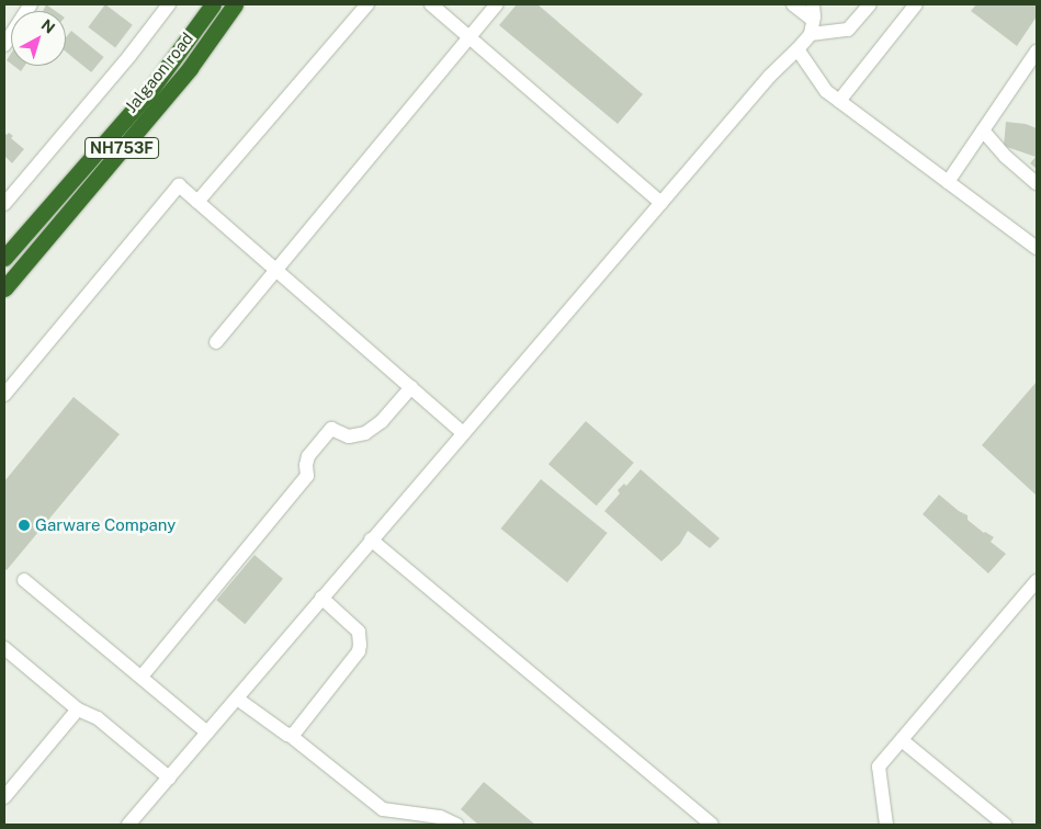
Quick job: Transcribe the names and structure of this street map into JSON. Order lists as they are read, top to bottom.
{
  "streets": {
    "highway": ["Jalgaon road", "NH753F"]
  },
  "places": ["Garware Company"],
  "north": "top right"
}
